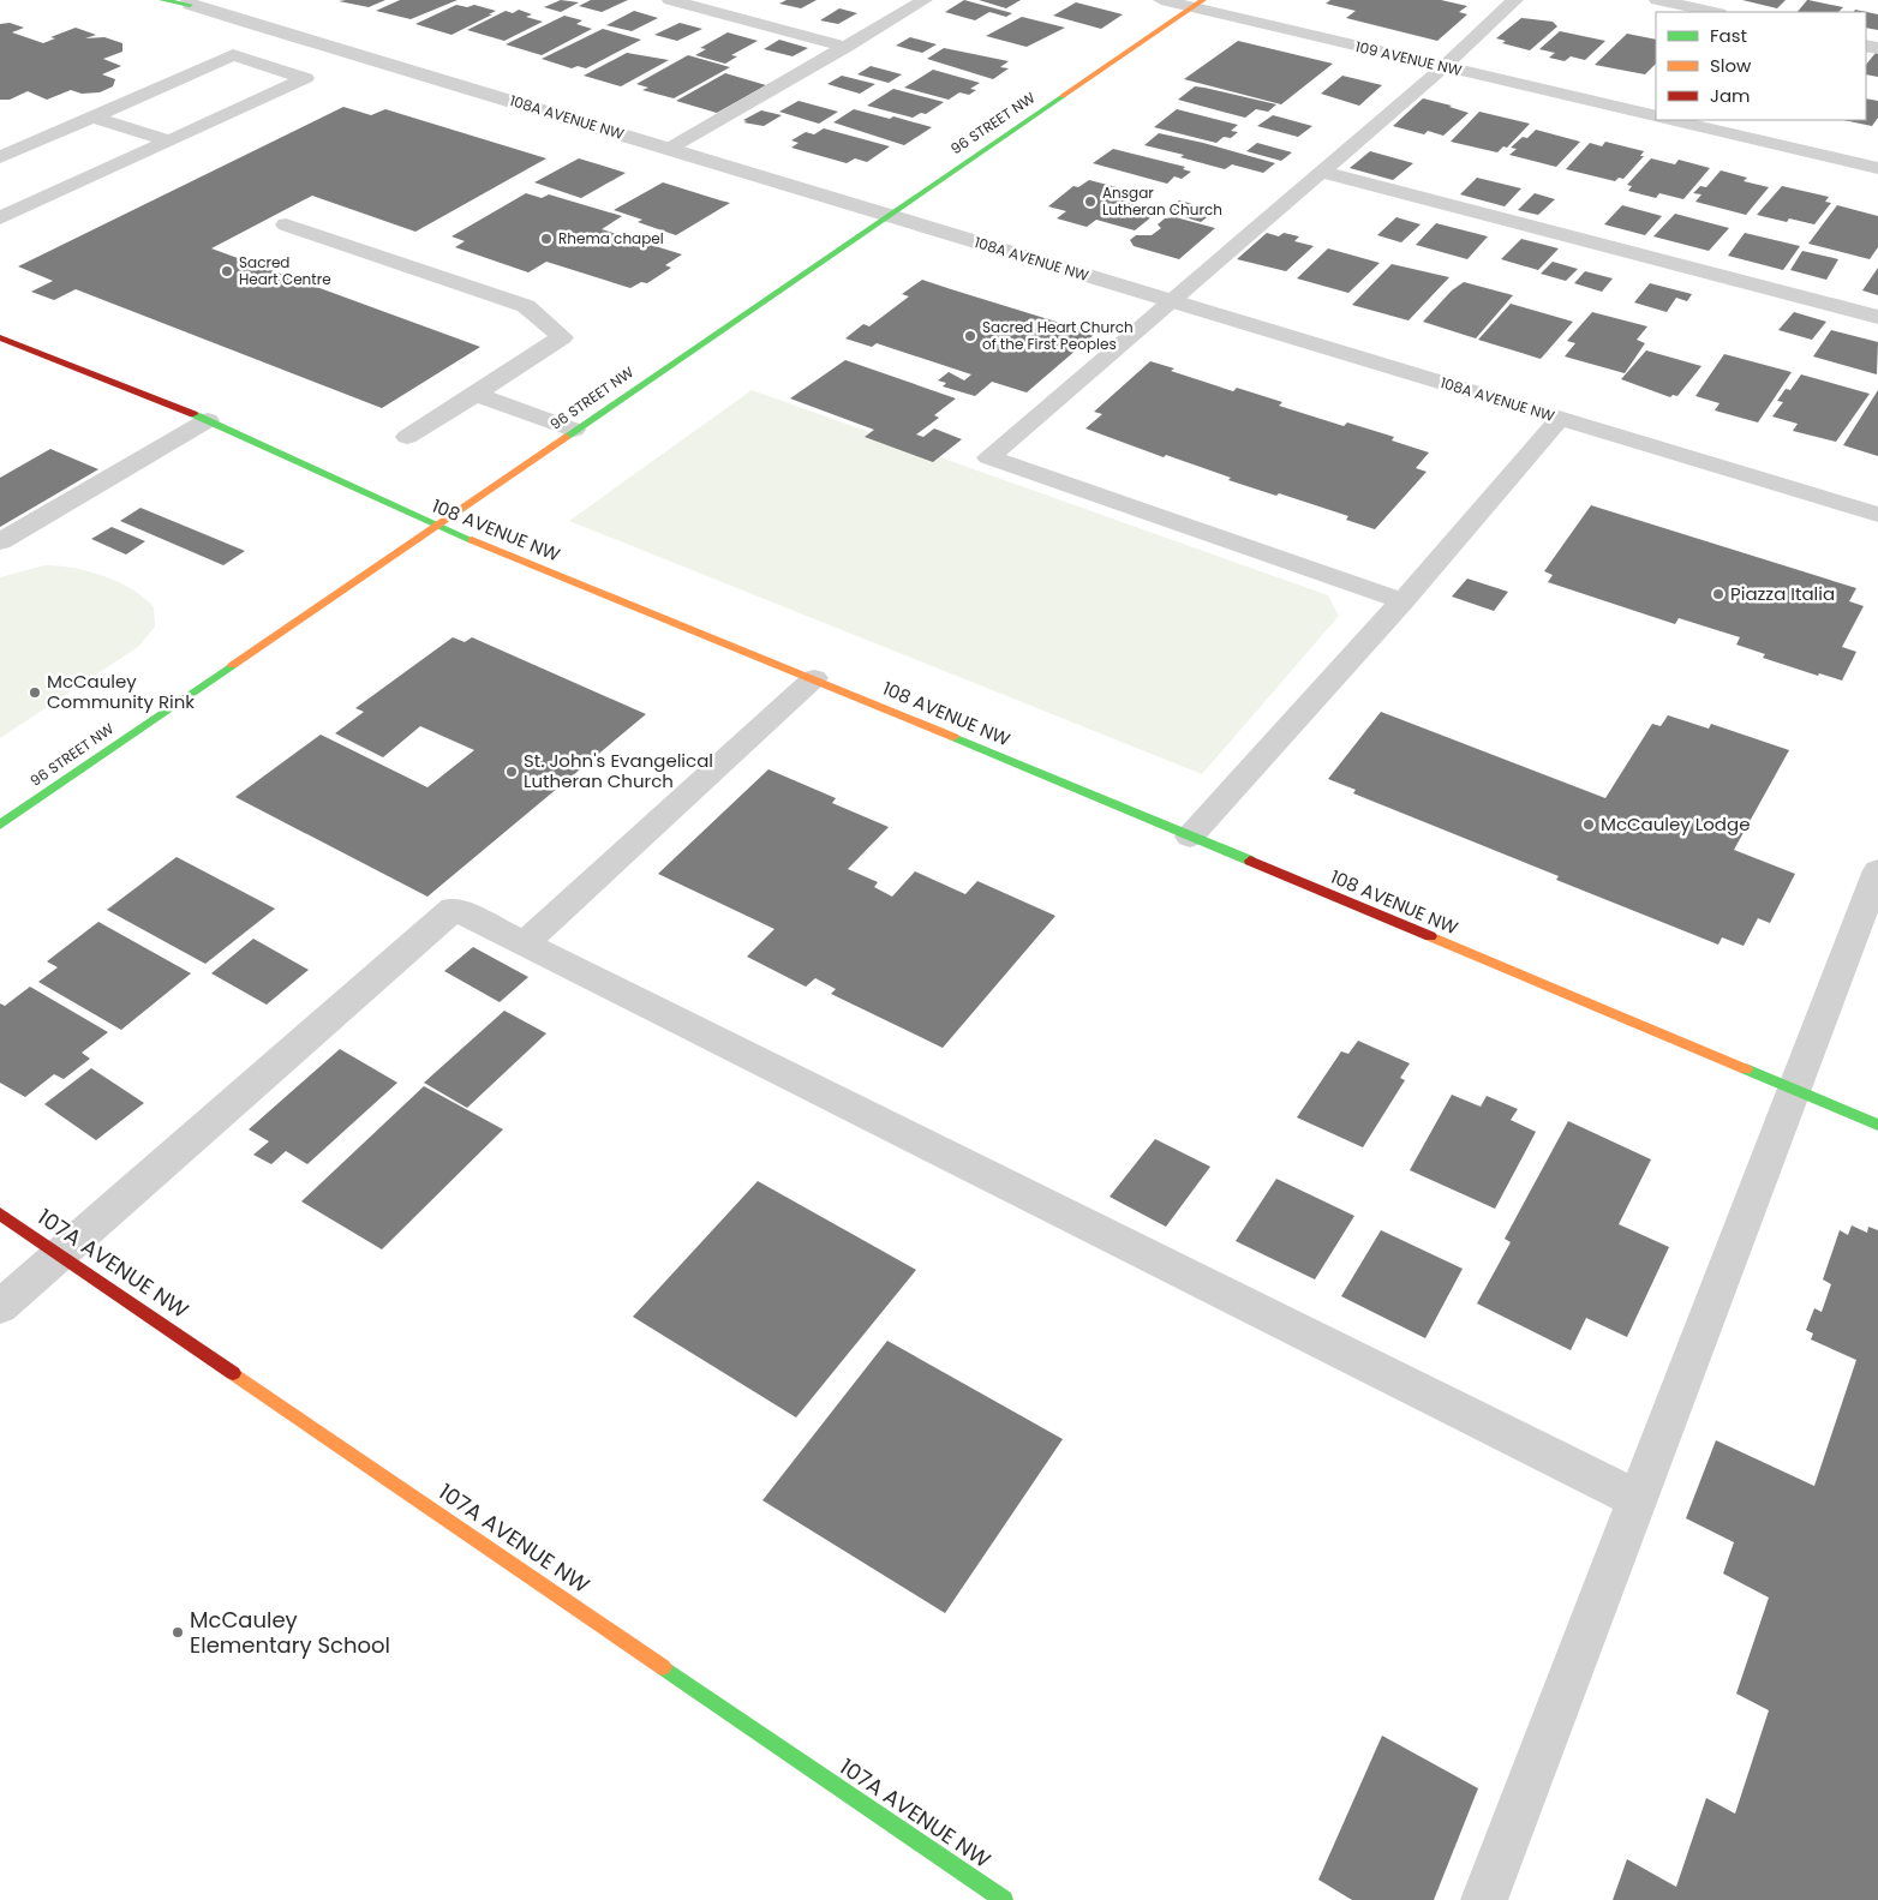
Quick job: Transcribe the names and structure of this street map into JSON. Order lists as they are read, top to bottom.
{
  "streets": {
    "street": [
      "109 AVENUE NW",
      "108A AVENUE NW",
      "96 STREET NW",
      "108 AVENUE NW",
      "107A AVENUE NW"
    ]
  },
  "crossings": [
    ["109 AVENUE NW", "96 STREET NW"],
    ["108A AVENUE NW", "96 STREET NW"],
    ["96 STREET NW", "108 AVENUE NW"]
  ],
  "places": [
    "Ansgar Lutheran Church",
    "Rhema chapel",
    "Sacred Heart Centre",
    "Sacred Heart Church of the First Peoples",
    "Piazza Italia",
    "McCauley Community Rink",
    "St. John's Evangelical Lutheran Church",
    "McCauley Lodge",
    "McCauley Elementary School"
  ],
  "legend": ["Fast", "Slow", "Jam"]
}
